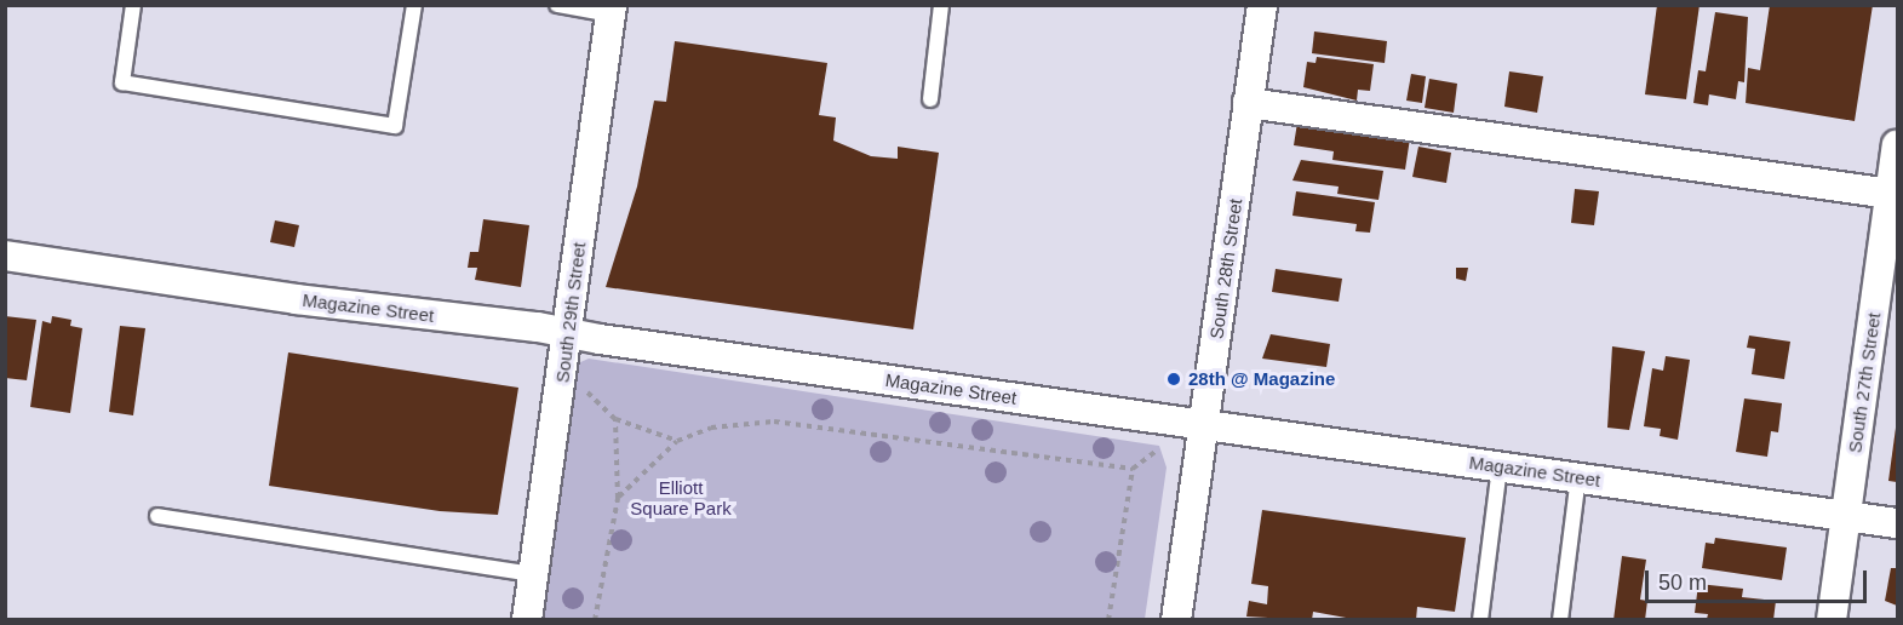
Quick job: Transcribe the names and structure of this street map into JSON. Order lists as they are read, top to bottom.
{
  "streets": {
    "street": [
      "South 28th Street",
      "Magazine Street",
      "South 29th Street",
      "South 27th Street"
    ]
  },
  "crossings": [
    ["South 28th Street", "Magazine Street"],
    ["Magazine Street", "South 29th Street"],
    ["Magazine Street", "South 27th Street"]
  ],
  "parks": ["Elliott Square Park"],
  "places": ["28th @ Magazine"],
  "scale_bar": "50 m"
}
